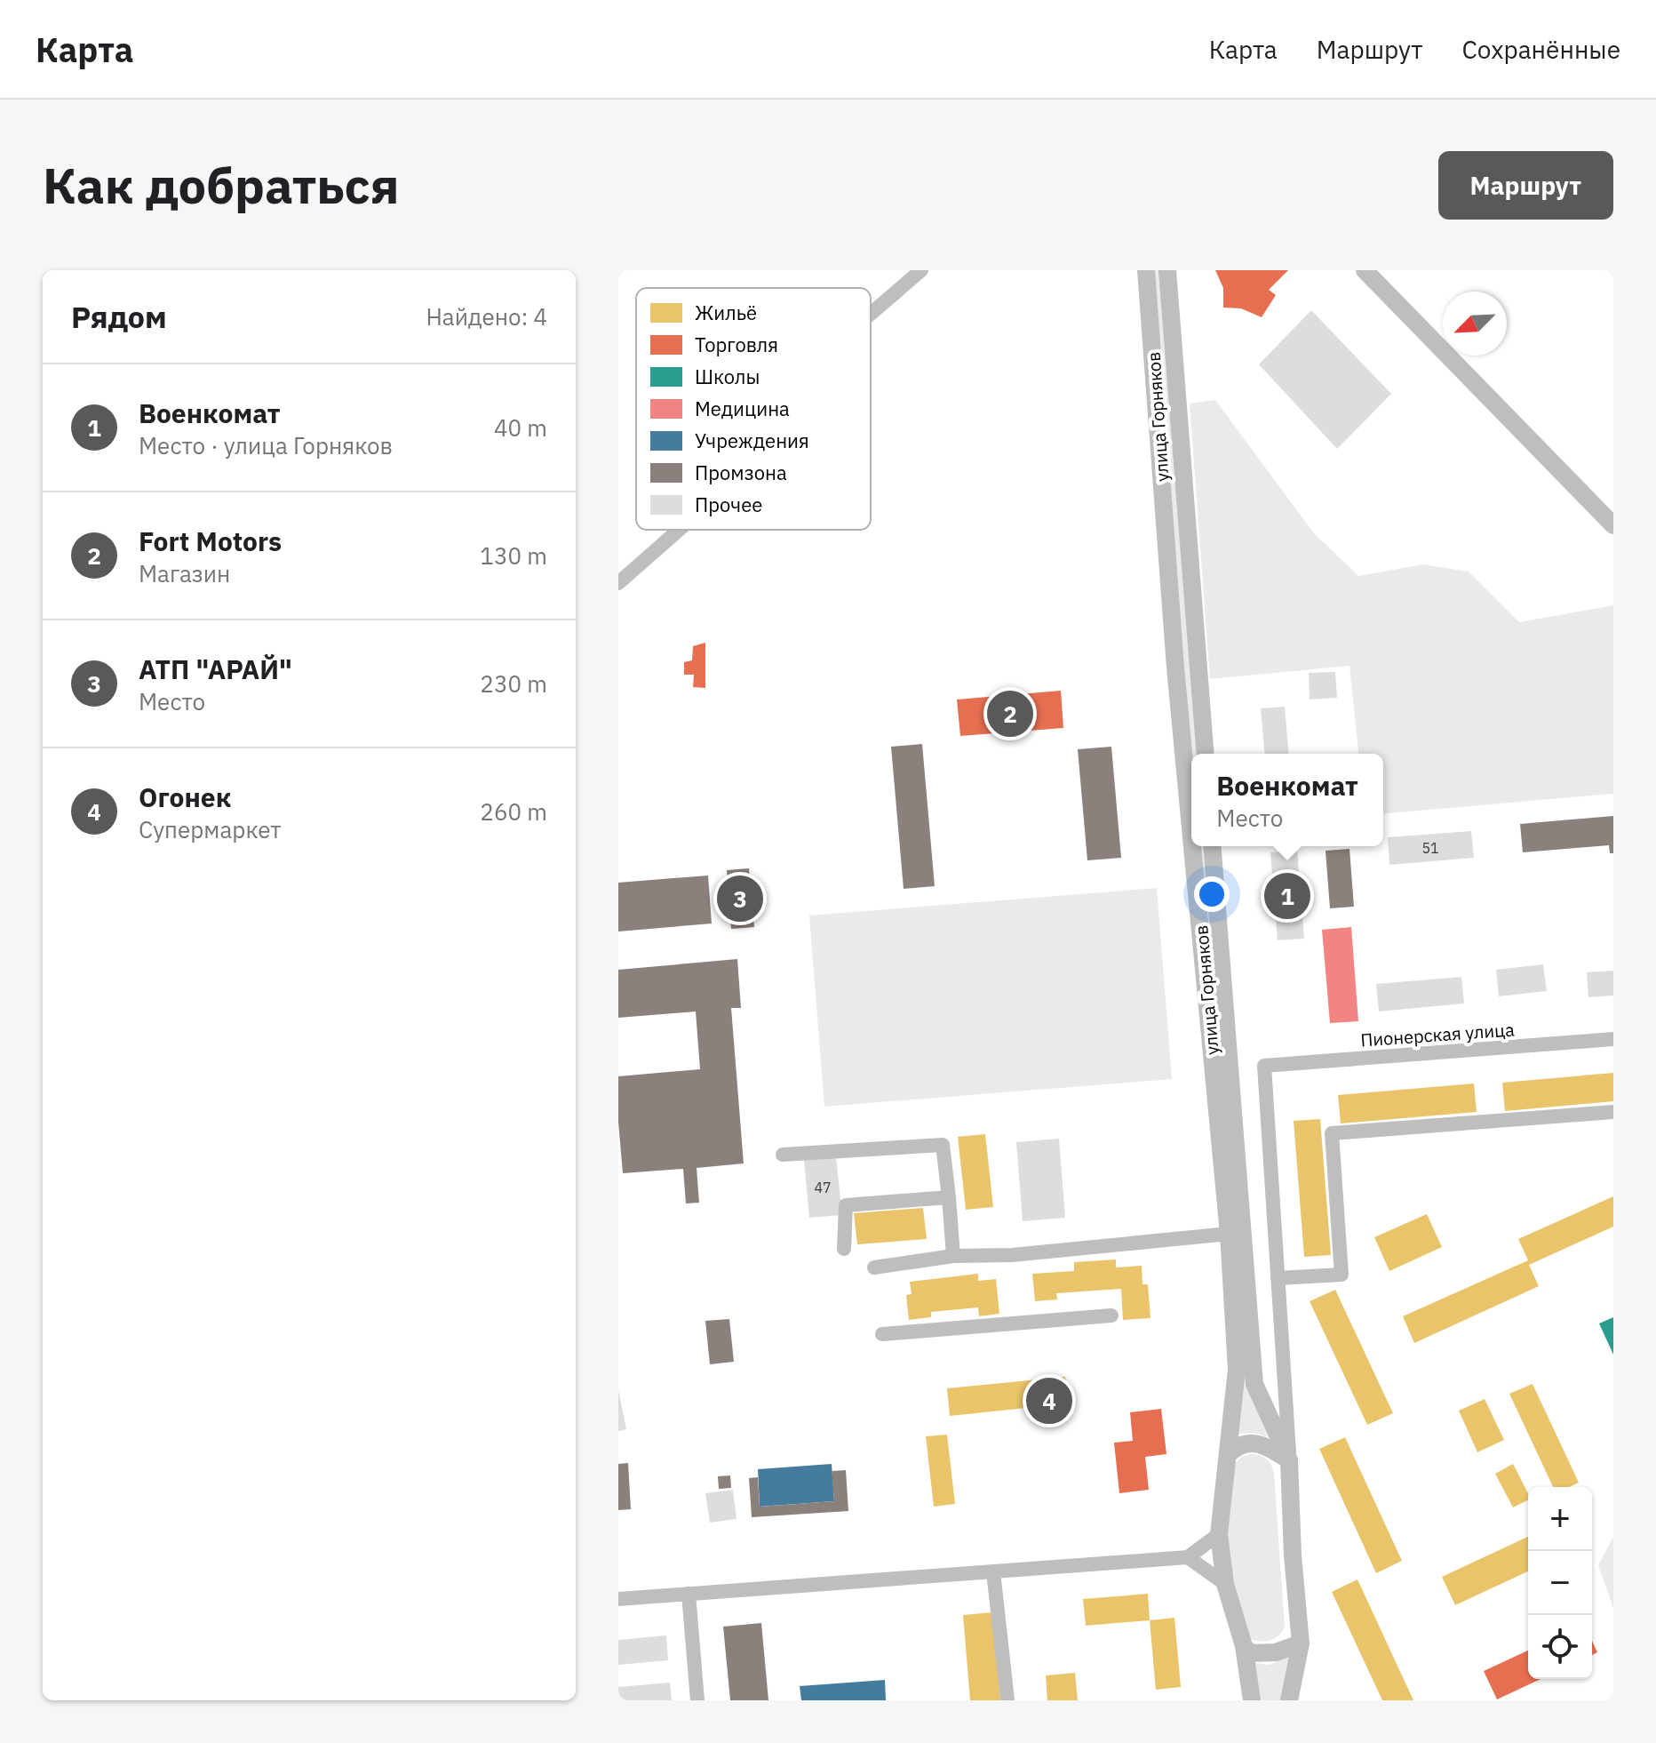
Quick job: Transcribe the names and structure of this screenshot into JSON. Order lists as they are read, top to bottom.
{
  "streets": {
    "street": ["улица Горняков", "Пионерская улица"]
  },
  "crossings": [
    ["улица Горняков", "Пионерская улица"]
  ],
  "house_numbers": ["51", "47"],
  "legend": [
    "Жильё",
    "Торговля",
    "Школы",
    "Медицина",
    "Учреждения",
    "Промзона",
    "Прочее"
  ],
  "north": "bottom left",
  "page": {
    "header": "Карта",
    "nav": ["Карта", "Маршрут", "Сохранённые"],
    "buttons": "Маршрут",
    "title": "Как добраться",
    "heading": ["Рядом", "Найдено: 4"],
    "list": [
      {
        "mark": "1",
        "name": "Военкомат",
        "note": "Место · улица Горняков",
        "value": "40 m"
      },
      {
        "mark": "2",
        "name": "Fort Motors",
        "note": "Магазин",
        "value": "130 m"
      },
      {
        "mark": "3",
        "name": "АТП \"АРАЙ\"",
        "note": "Место",
        "value": "230 m"
      },
      {
        "mark": "4",
        "name": "Огонек",
        "note": "Супермаркет",
        "value": "260 m"
      }
    ],
    "pins": [
      "2",
      "1",
      "3",
      "4"
    ],
    "popup": ["Военкомат", "Место"],
    "map_buttons": ["+", "−"]
  }
}
